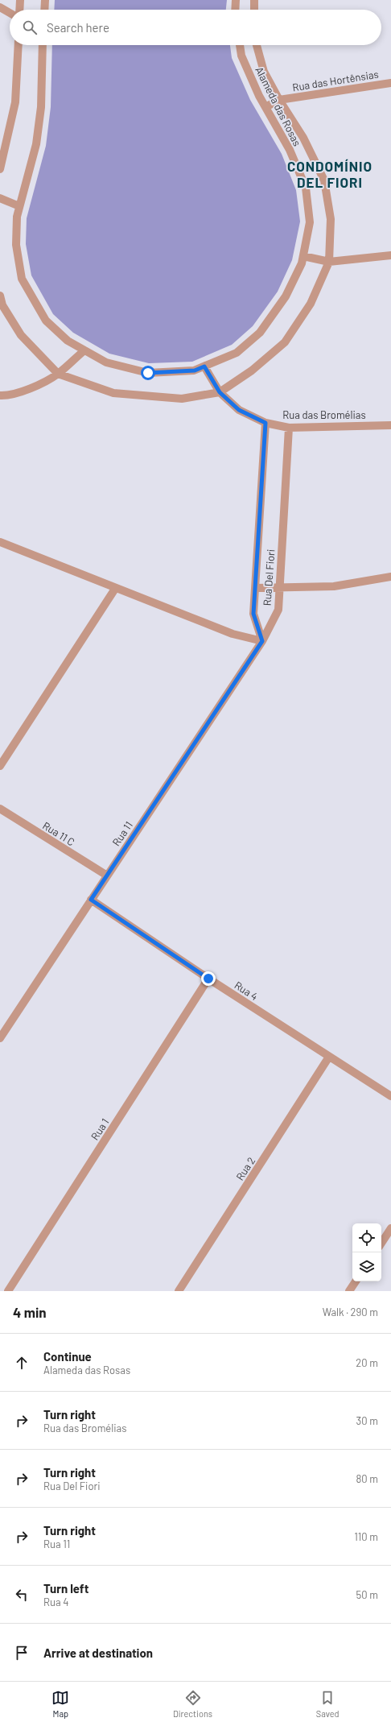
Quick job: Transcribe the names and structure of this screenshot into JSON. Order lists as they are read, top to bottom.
{
  "streets": {
    "street": [
      "Rua das Hortênsias",
      "Alameda das Rosas",
      "Rua das Bromélias",
      "Rua Del Fiori",
      "Rua 11 C",
      "Rua 11",
      "Rua 4",
      "Rua 1",
      "Rua 2"
    ]
  },
  "crossings": [
    ["Rua das Hortênsias", "Alameda das Rosas"],
    ["Alameda das Rosas", "Rua das Bromélias"],
    ["Rua das Bromélias", "Rua Del Fiori"],
    ["Rua Del Fiori", "Rua 11"],
    ["Rua 11 C", "Rua 11"],
    ["Rua 11", "Rua 4"],
    ["Rua 4", "Rua 1"],
    ["Rua 4", "Rua 2"]
  ],
  "districts": ["CONDOMÍNIO DEL FIORI"],
  "page": {
    "search": "Search here",
    "heading": ["4 min", "Walk · 290 m"],
    "list": [
      ["Continue", "Alameda das Rosas", "20 m"],
      ["Turn right", "Rua das Bromélias", "30 m"],
      ["Turn right", "Rua Del Fiori", "80 m"],
      ["Turn right", "Rua 11", "110 m"],
      ["Turn left", "Rua 4", "50 m"],
      "Arrive at destination"
    ],
    "nav": ["Map", "Directions", "Saved"]
  }
}
